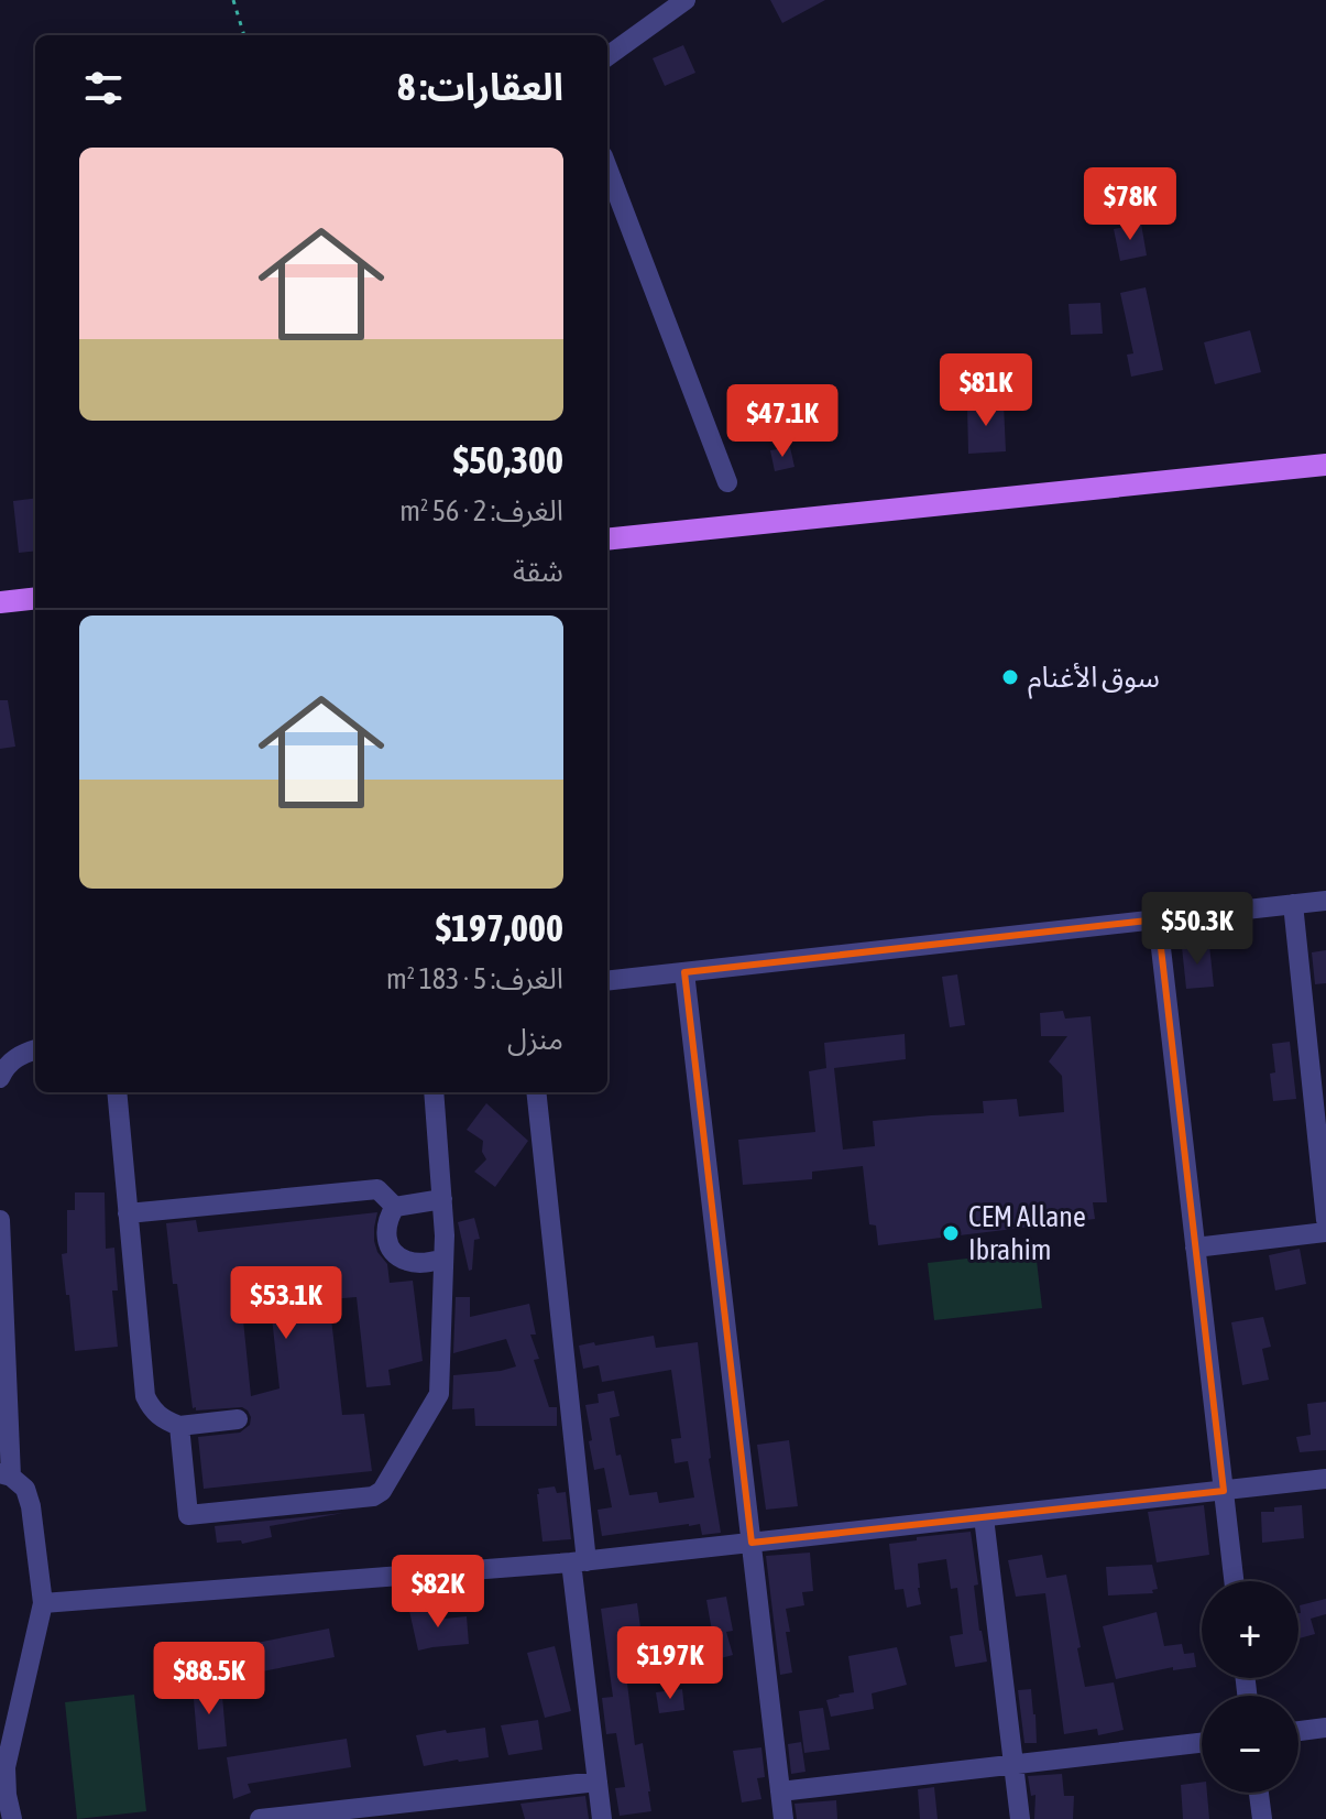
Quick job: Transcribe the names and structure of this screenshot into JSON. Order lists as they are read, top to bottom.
{
  "places": ["سوق الأغنام", "CEM Allane Ibrahim"],
  "page": {
    "heading": "العقارات: 8",
    "list": [
      {
        "name": "$50,300",
        "note": "الغرف: 2 · 56 m² · شقة"
      },
      {
        "name": "$197,000",
        "note": "الغرف: 5 · 183 m² · منزل"
      }
    ],
    "price": [
      "$78K",
      "$81K",
      "$47.1K",
      "$50.3K",
      "$53.1K",
      "$82K",
      "$197K",
      "$88.5K"
    ],
    "map_buttons": ["+", "−"]
  }
}
